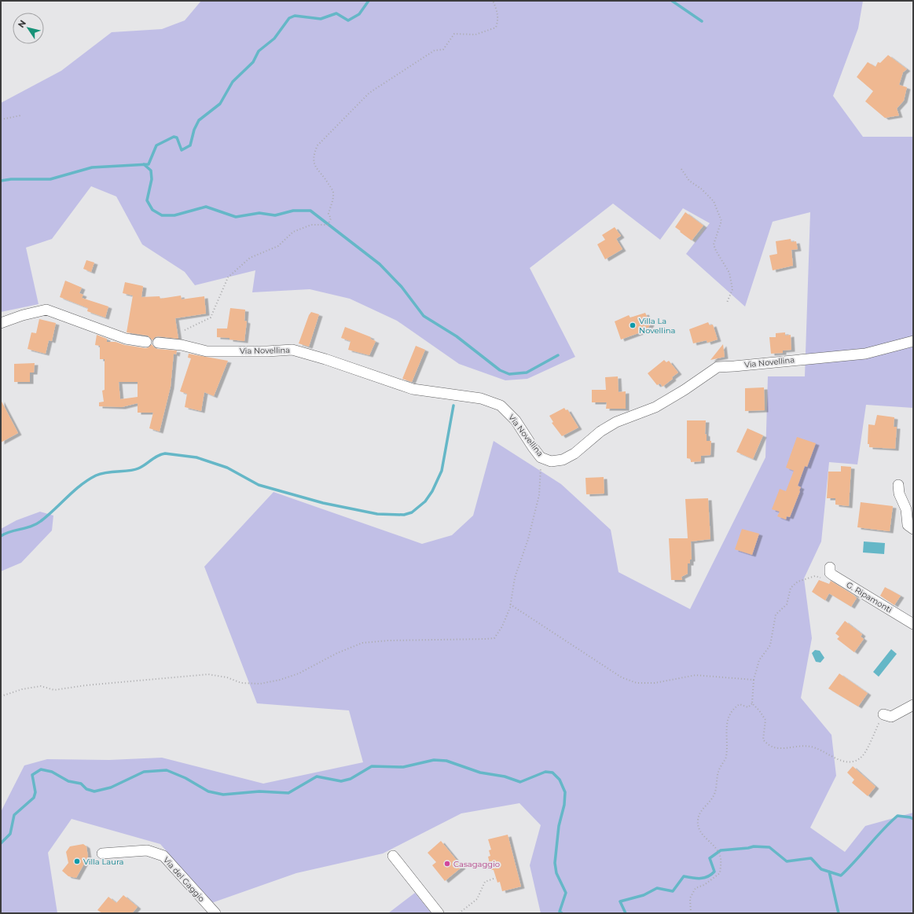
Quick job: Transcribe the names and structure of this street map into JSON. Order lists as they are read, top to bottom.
{
  "streets": {
    "street": ["Via Novellina", "G. Ripamonti", "Via del Gaggio"]
  },
  "places": ["Villa La Novellina", "Villa Laura", "Casagaggio"],
  "north": "top left"
}
